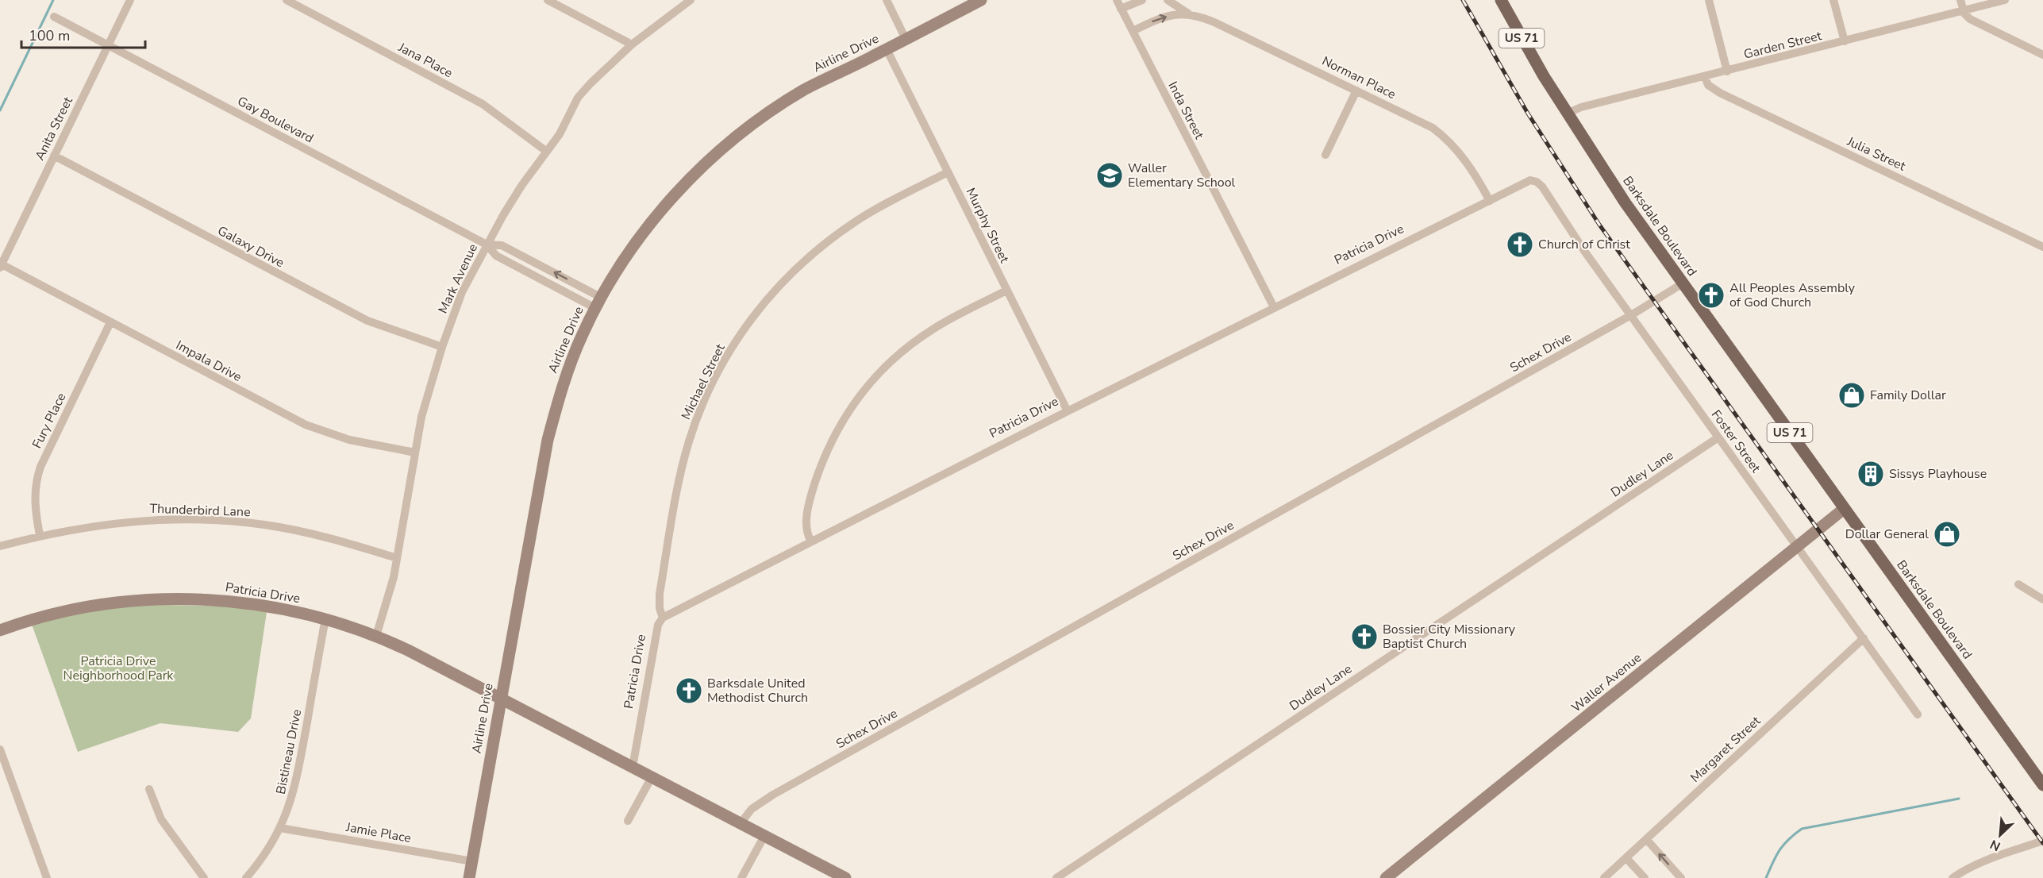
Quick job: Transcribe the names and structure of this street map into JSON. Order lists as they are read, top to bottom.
{
  "streets": {
    "main road": ["US 71", "Barksdale Boulevard"],
    "street": [
      "Garden Street",
      "Airline Drive",
      "Jana Place",
      "Norman Place",
      "Inda Street",
      "Gay Boulevard",
      "Anita Street",
      "Julia Street",
      "Murphy Street",
      "Patricia Drive",
      "Galaxy Drive",
      "Mark Avenue",
      "Schex Drive",
      "Impala Drive",
      "Michael Street",
      "Fury Place",
      "Foster Street",
      "Dudley Lane",
      "Thunderbird Lane",
      "Waller Avenue",
      "Margaret Street",
      "Bistineau Drive",
      "Jamie Place"
    ]
  },
  "crossings": [
    ["Garden Street", "Julia Street"],
    ["Garden Street", "Barksdale Boulevard"],
    ["Airline Drive", "Gay Boulevard"],
    ["Airline Drive", "Murphy Street"],
    ["Airline Drive", "Patricia Drive"],
    ["Airline Drive", "Jamie Place"],
    ["Jana Place", "Mark Avenue"],
    ["Norman Place", "Patricia Drive"],
    ["Inda Street", "Patricia Drive"],
    ["Gay Boulevard", "Anita Street"],
    ["Gay Boulevard", "Mark Avenue"],
    ["Anita Street", "Galaxy Drive"],
    ["Anita Street", "Impala Drive"],
    ["Murphy Street", "Patricia Drive"],
    ["Murphy Street", "Michael Street"],
    ["Barksdale Boulevard", "Schex Drive"],
    ["Barksdale Boulevard", "Waller Avenue"],
    ["Patricia Drive", "Mark Avenue"],
    ["Patricia Drive", "Schex Drive"],
    ["Patricia Drive", "Michael Street"],
    ["Patricia Drive", "Foster Street"],
    ["Patricia Drive", "Bistineau Drive"],
    ["Galaxy Drive", "Mark Avenue"],
    ["Mark Avenue", "Impala Drive"],
    ["Mark Avenue", "Thunderbird Lane"],
    ["Schex Drive", "Foster Street"],
    ["Impala Drive", "Fury Place"],
    ["Fury Place", "Thunderbird Lane"],
    ["Foster Street", "Dudley Lane"],
    ["Foster Street", "Waller Avenue"],
    ["Foster Street", "Margaret Street"],
    ["Bistineau Drive", "Jamie Place"]
  ],
  "parks": ["Patricia Drive Neighborhood Park"],
  "places": {
    "school or university": ["Waller Elementary School"],
    "church": [
      "Church of Christ",
      "All Peoples Assembly of God Church",
      "Bossier City Missionary Baptist Church",
      "Barksdale United Methodist Church"
    ],
    "shop": ["Family Dollar", "Dollar General"],
    "building": ["Sissys Playhouse"]
  },
  "scale_bar": "100 m",
  "north": "bottom left"
}
